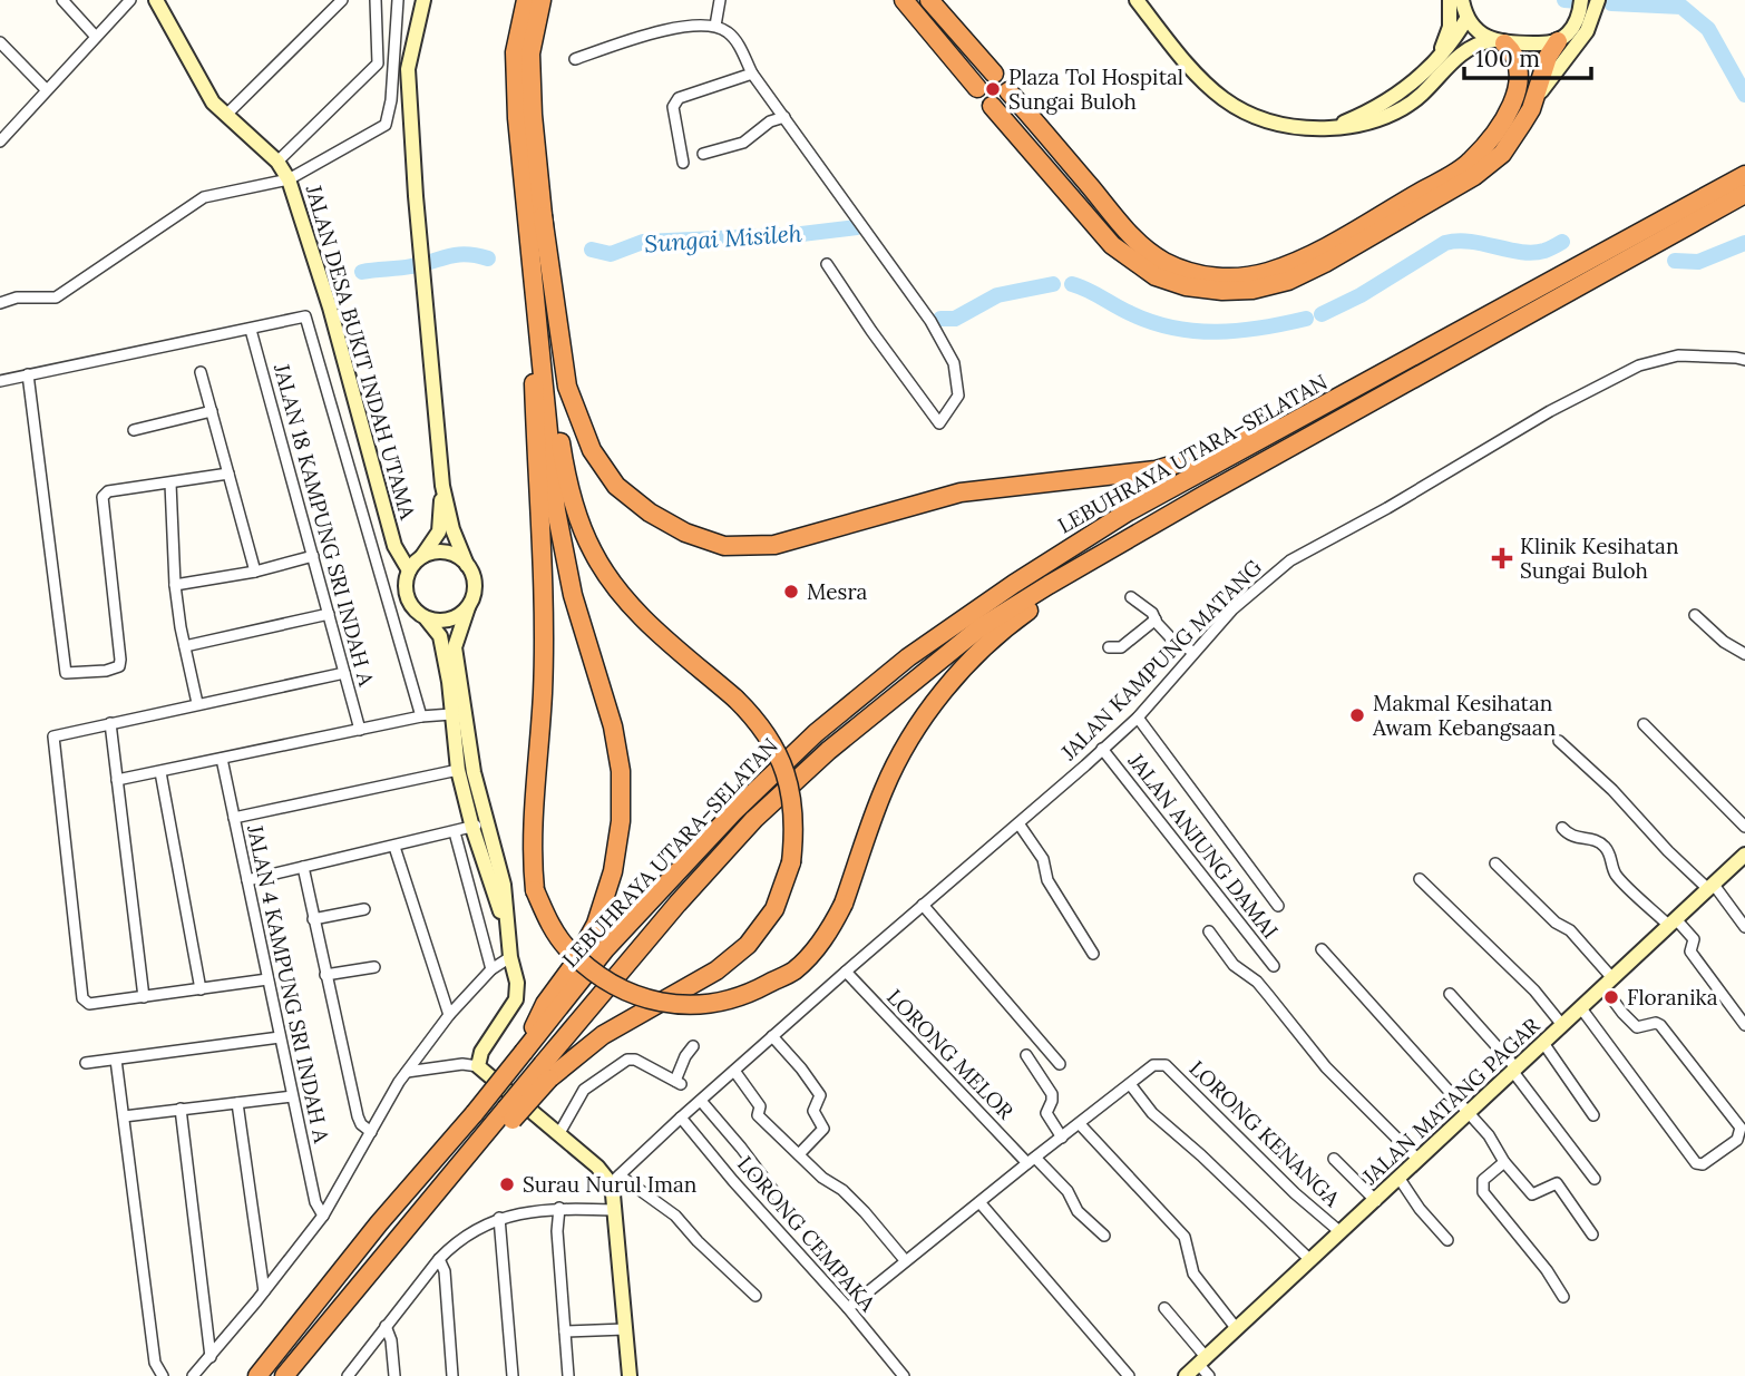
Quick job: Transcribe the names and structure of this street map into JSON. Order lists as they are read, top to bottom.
{
  "streets": {
    "highway": ["LEBUHRAYA UTARA–SELATAN"],
    "street": [
      "JALAN DESA BUKIT INDAH UTAMA",
      "JALAN 18 KAMPUNG SRI INDAH A",
      "JALAN KAMPUNG MATANG",
      "JALAN ANJUNG DAMAI",
      "JALAN 4 KAMPUNG SRI INDAH A",
      "LORONG MELOR",
      "JALAN MATANG PAGAR",
      "LORONG KENANGA",
      "LORONG CEMPAKA"
    ]
  },
  "crossings": [
    ["JALAN KAMPUNG MATANG", "JALAN ANJUNG DAMAI"],
    ["JALAN KAMPUNG MATANG", "LORONG MELOR"],
    ["JALAN KAMPUNG MATANG", "LORONG CEMPAKA"],
    ["JALAN MATANG PAGAR", "LORONG KENANGA"]
  ],
  "water": ["Sungai Misileh"],
  "places": {
    "other": [
      "Plaza Tol Hospital Sungai Buloh",
      "Mesra",
      "Makmal Kesihatan Awam Kebangsaan",
      "Floranika",
      "Surau Nurul Iman"
    ],
    "health": ["Klinik Kesihatan Sungai Buloh"]
  },
  "scale_bar": "100 m"
}
